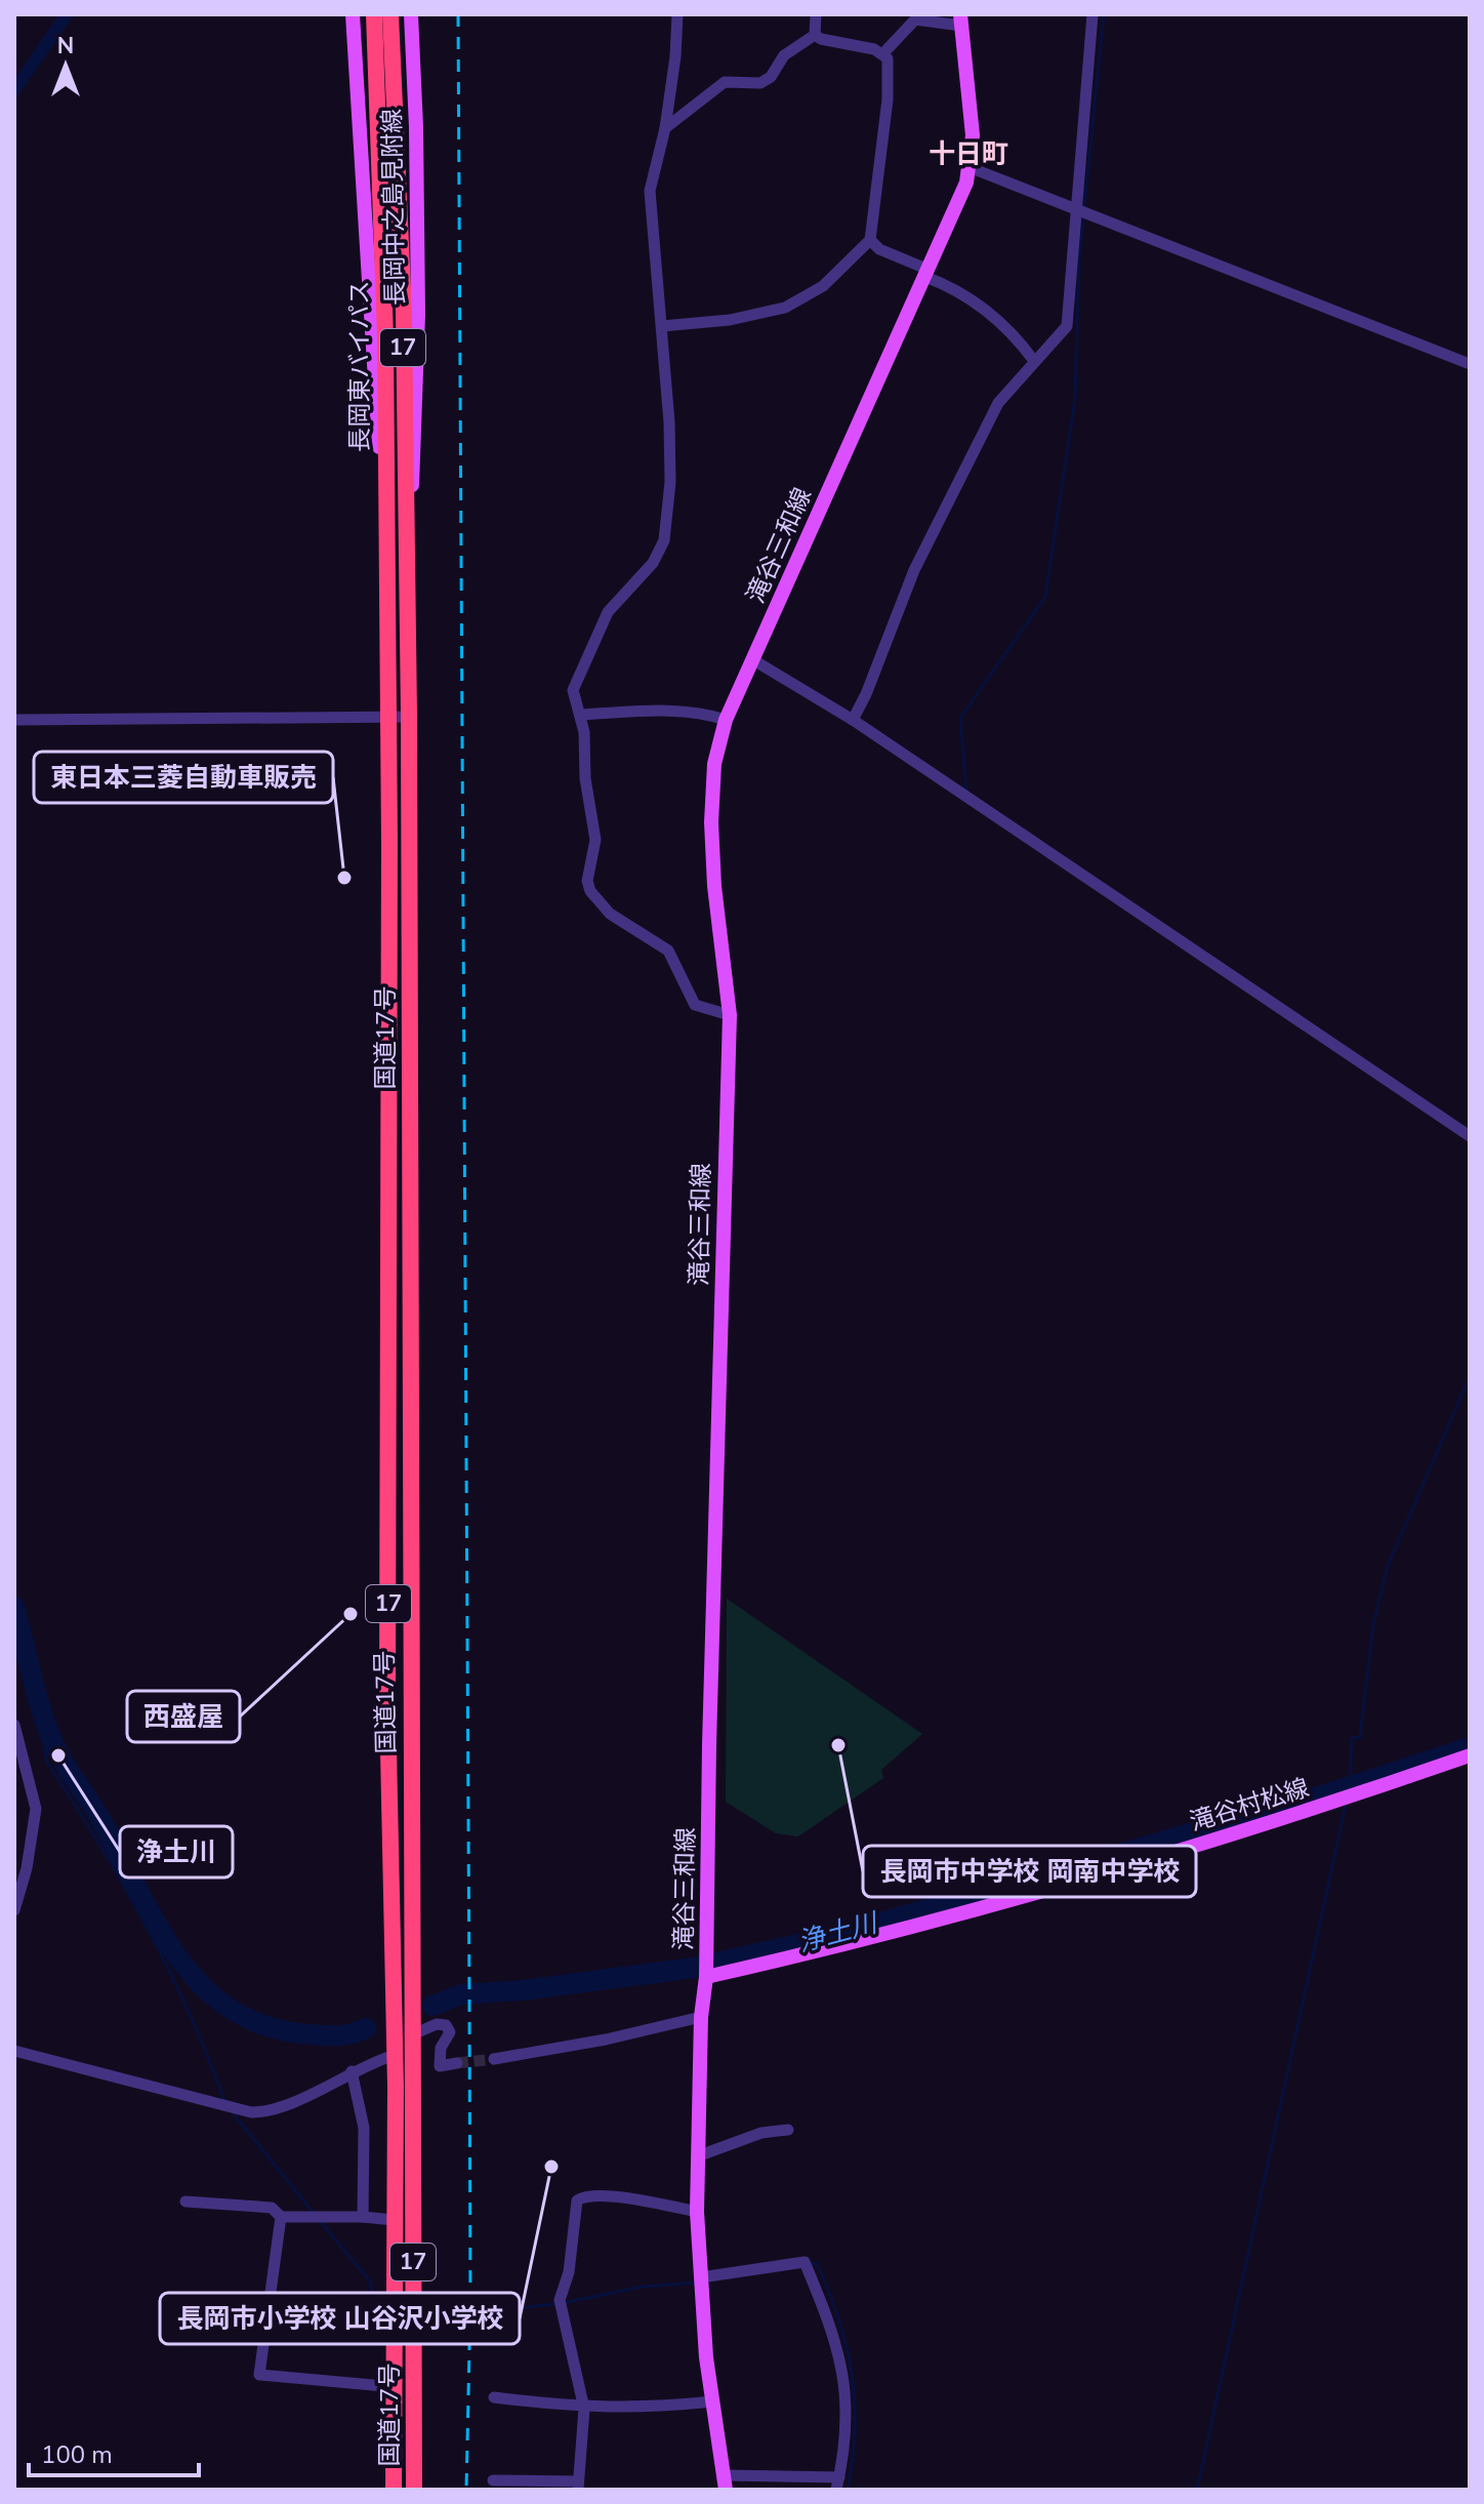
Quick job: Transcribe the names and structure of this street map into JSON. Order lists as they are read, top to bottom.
{
  "streets": {
    "highway": ["17", "長岡東バイパス", "国道17号"],
    "main road": ["長岡中之島見附線", "滝谷三和線", "滝谷村松線"]
  },
  "crossings": [
    ["長岡中之島見附線", "長岡東バイパス"],
    ["長岡東バイパス", "国道17号"],
    ["滝谷三和線", "滝谷村松線"]
  ],
  "districts": ["十日町"],
  "water": ["浄土川"],
  "places": [
    "東日本三菱自動車販売",
    "西盛屋",
    "長岡市中学校 岡南中学校",
    "浄土川",
    "長岡市小学校 山谷沢小学校"
  ],
  "scale_bar": "100 m",
  "north": "top"
}
